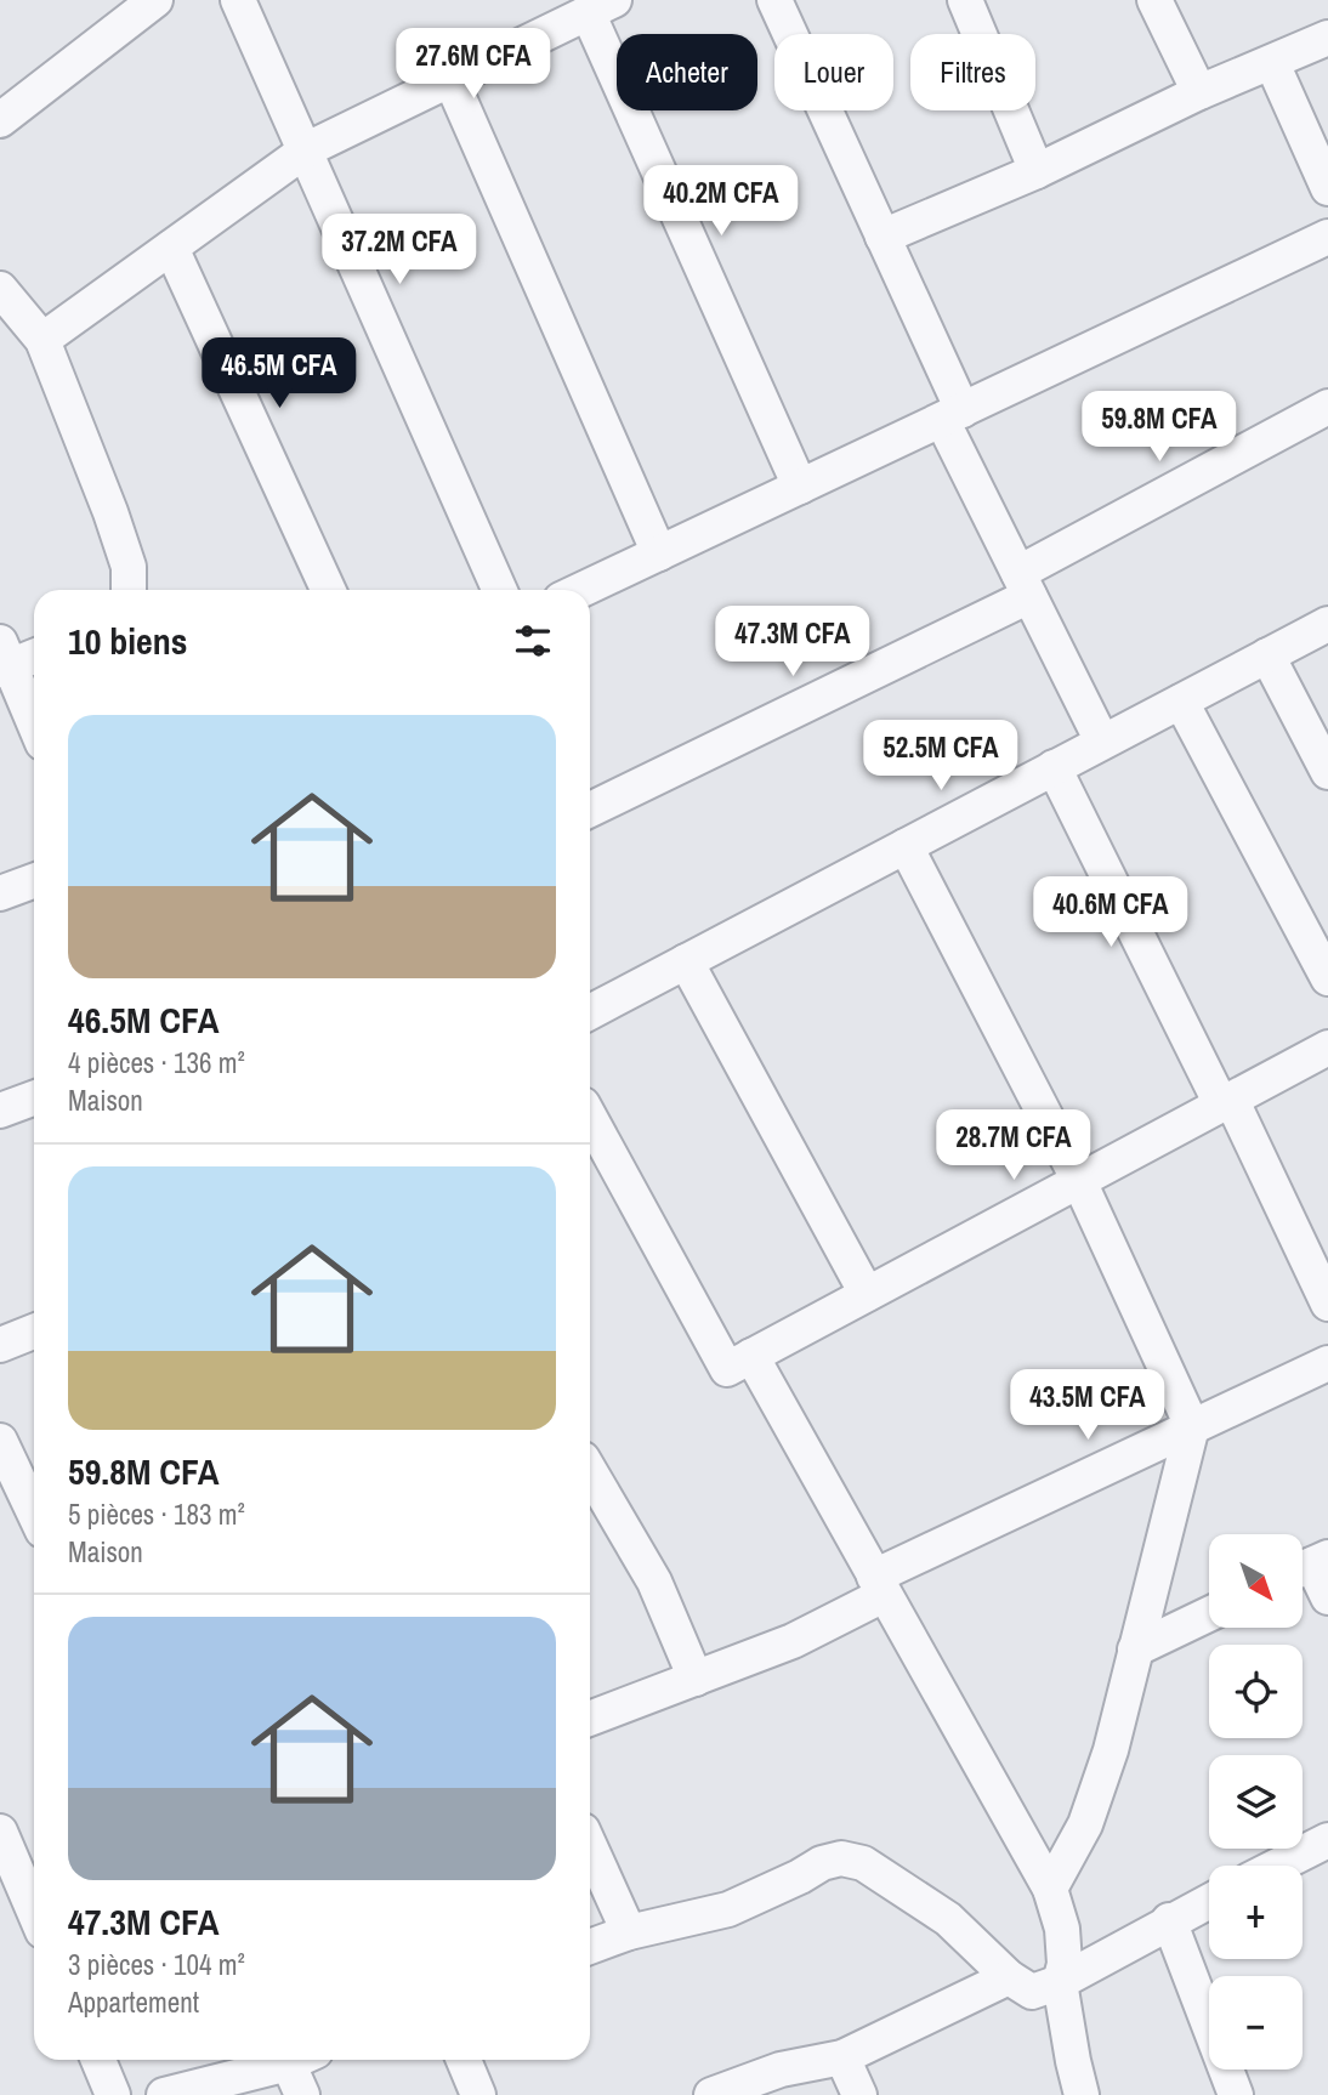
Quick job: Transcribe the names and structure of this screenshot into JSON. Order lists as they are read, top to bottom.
{
  "north": "bottom right",
  "page": {
    "price": [
      "27.6M CFA",
      "40.2M CFA",
      "37.2M CFA",
      "46.5M CFA",
      "59.8M CFA",
      "47.3M CFA",
      "52.5M CFA",
      "40.6M CFA",
      "28.7M CFA",
      "43.5M CFA"
    ],
    "chip": ["Acheter", "Louer", "Filtres"],
    "heading": "10 biens",
    "list": [
      {
        "name": "46.5M CFA",
        "note": "4 pièces · 136 m² · Maison"
      },
      {
        "name": "59.8M CFA",
        "note": "5 pièces · 183 m² · Maison"
      },
      {
        "name": "47.3M CFA",
        "note": "3 pièces · 104 m² · Appartement"
      }
    ],
    "map_buttons": ["+", "−"]
  }
}
